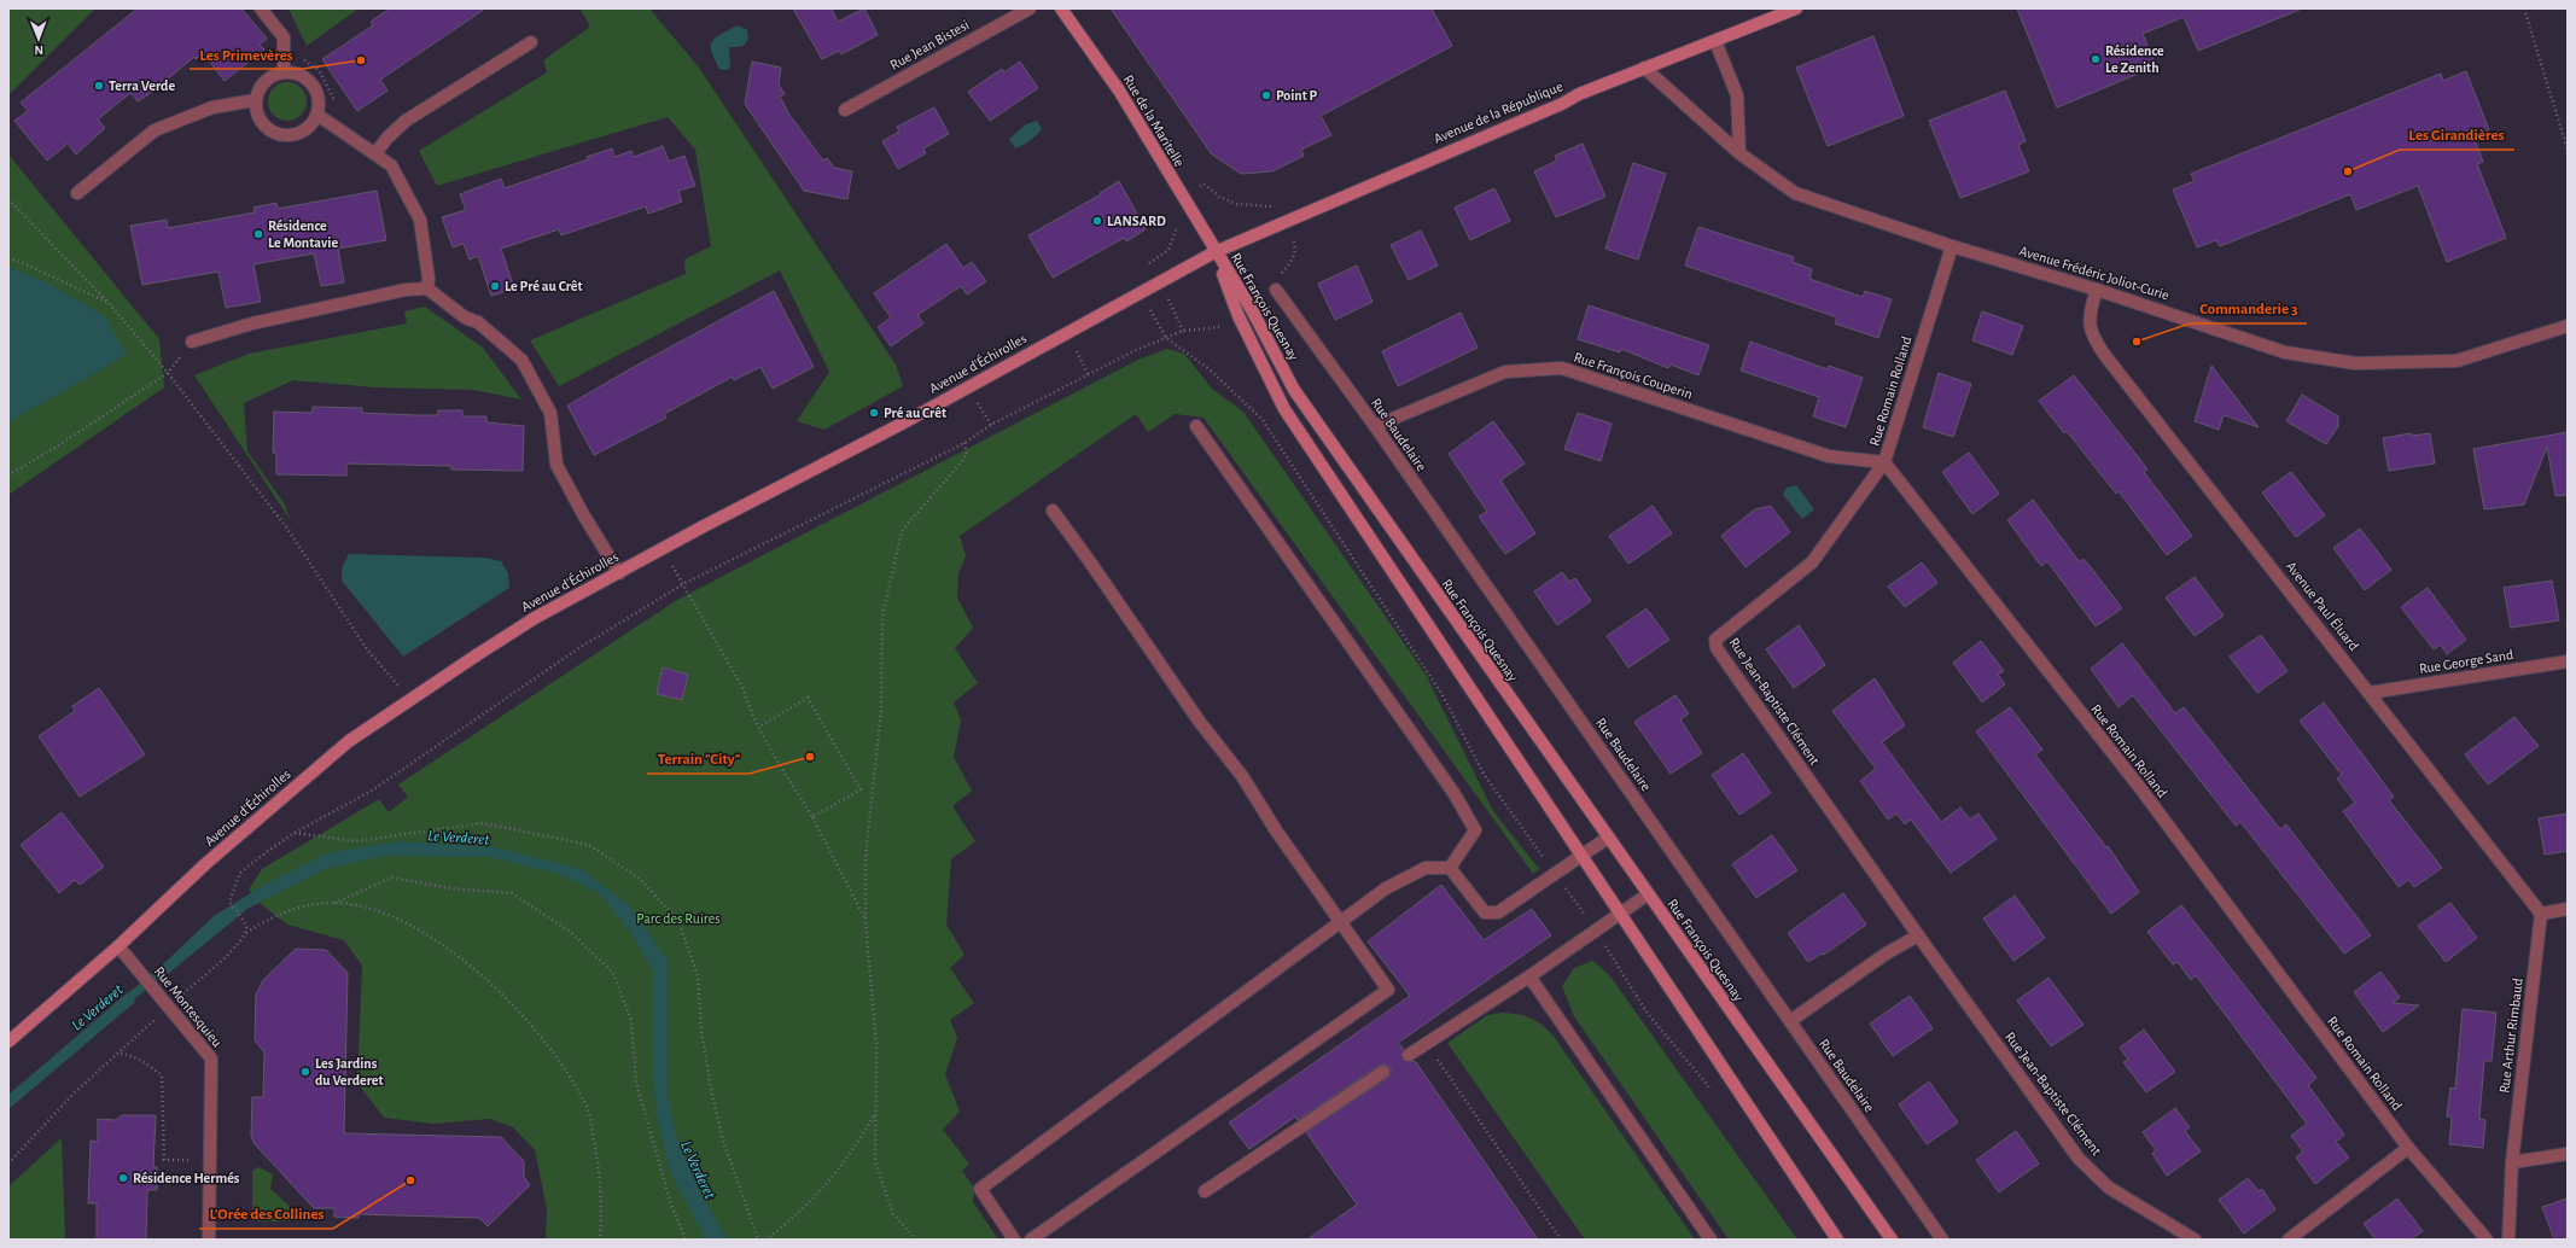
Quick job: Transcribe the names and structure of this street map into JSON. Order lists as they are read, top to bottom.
{
  "streets": {
    "street": [
      "Rue Jean Bistesi",
      "Avenue de la République",
      "Rue de la Maritelle",
      "Avenue Frédéric Joliot-Curie",
      "Rue François Quesnay",
      "Avenue d'Échirolles",
      "Rue François Couperin",
      "Rue Romain Rolland",
      "Rue Baudelaire",
      "Avenue Paul Éluard",
      "Rue George Sand",
      "Rue Jean-Baptiste Clément",
      "Rue Montesquieu",
      "Rue Arthur Rimbaud"
    ]
  },
  "crossings": [
    ["Avenue de la République", "Rue de la Maritelle"],
    ["Avenue de la République", "Avenue Frédéric Joliot-Curie"],
    ["Avenue de la République", "Rue François Quesnay"],
    ["Avenue de la République", "Avenue d'Échirolles"],
    ["Rue de la Maritelle", "Rue François Quesnay"],
    ["Rue de la Maritelle", "Avenue d'Échirolles"],
    ["Avenue Frédéric Joliot-Curie", "Rue Romain Rolland"],
    ["Avenue Frédéric Joliot-Curie", "Avenue Paul Éluard"],
    ["Rue François Quesnay", "Avenue d'Échirolles"],
    ["Avenue d'Échirolles", "Rue Montesquieu"],
    ["Rue François Couperin", "Rue Romain Rolland"],
    ["Rue François Couperin", "Rue Baudelaire"],
    ["Rue François Couperin", "Rue Jean-Baptiste Clément"],
    ["Rue Romain Rolland", "Rue Jean-Baptiste Clément"],
    ["Avenue Paul Éluard", "Rue George Sand"],
    ["Avenue Paul Éluard", "Rue Arthur Rimbaud"]
  ],
  "water": ["Le Verderet"],
  "parks": ["Parc des Ruires"],
  "places": [
    "Résidence Le Zenith",
    "Les Primevères",
    "Terra Verde",
    "Point P",
    "Les Girandières",
    "LANSARD",
    "Résidence Le Montavie",
    "Le Pré au Crêt",
    "Commanderie 3",
    "Pré au Crêt",
    "Terrain \"City\"",
    "Les Jardins du Verderet",
    "Résidence Hermés",
    "L'Orée des Collines"
  ],
  "north": "bottom"
}
